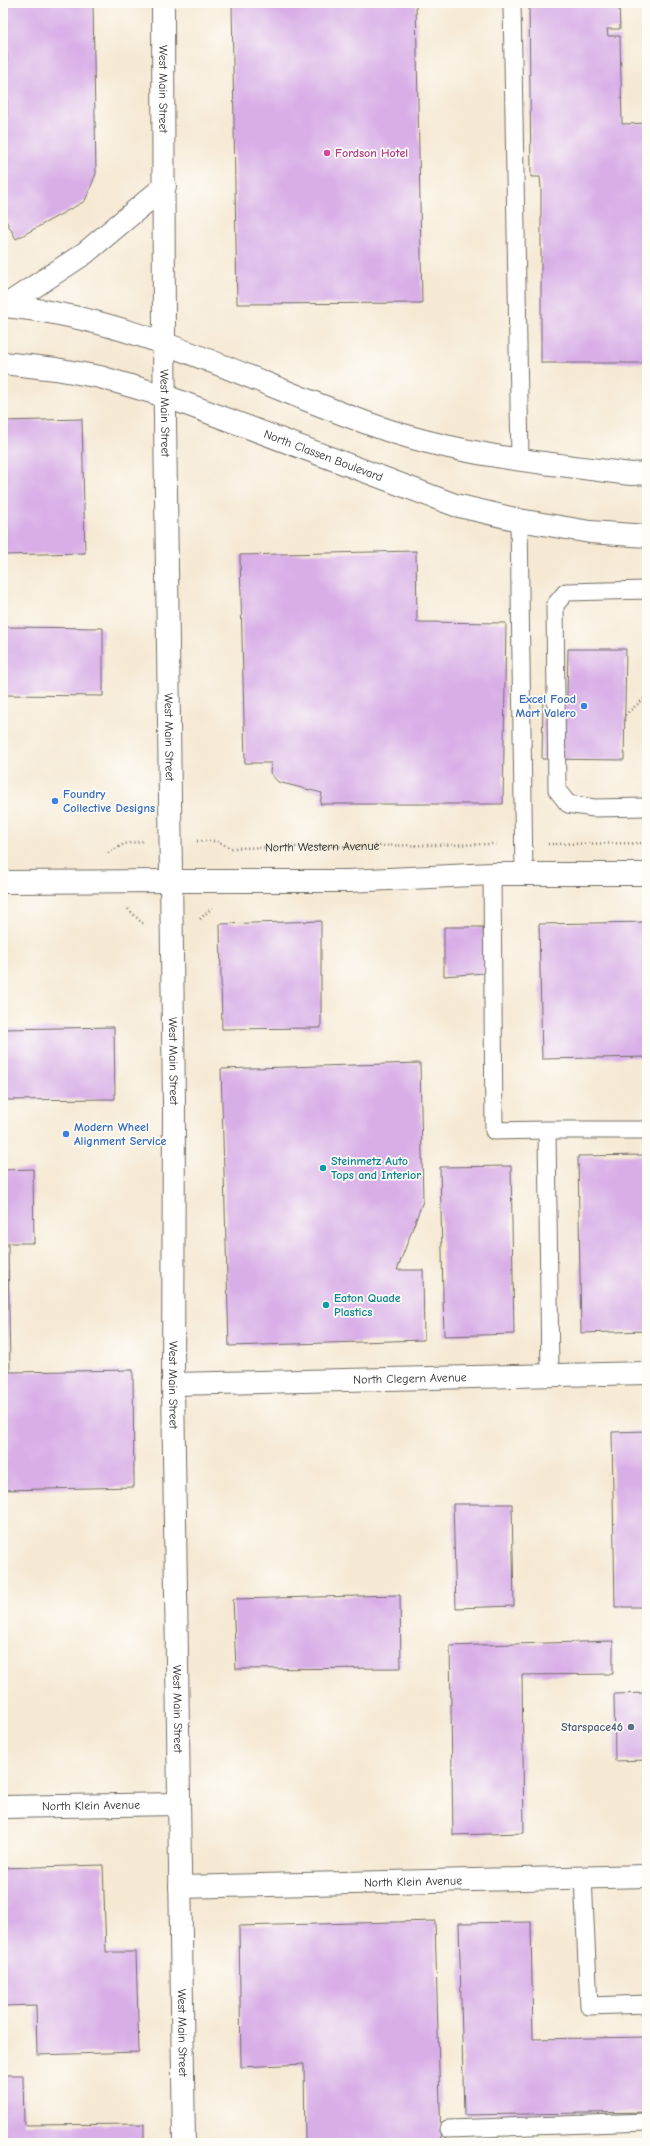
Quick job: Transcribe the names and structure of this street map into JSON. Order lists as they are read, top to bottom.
{
  "streets": {
    "main road": [
      "West Main Street",
      "North Classen Boulevard",
      "North Clegern Avenue",
      "North Klein Avenue"
    ],
    "path": ["North Western Avenue"]
  },
  "crossings": [
    ["West Main Street", "North Classen Boulevard"],
    ["West Main Street", "North Western Avenue"],
    ["West Main Street", "North Clegern Avenue"],
    ["West Main Street", "North Klein Avenue"]
  ],
  "places": [
    "Fordson Hotel",
    "Excel Food Mart Valero",
    "Foundry Collective Designs",
    "Modern Wheel Alignment Service",
    "Steinmetz Auto Tops and Interior",
    "Eaton Quade Plastics",
    "Starspace46"
  ]
}
